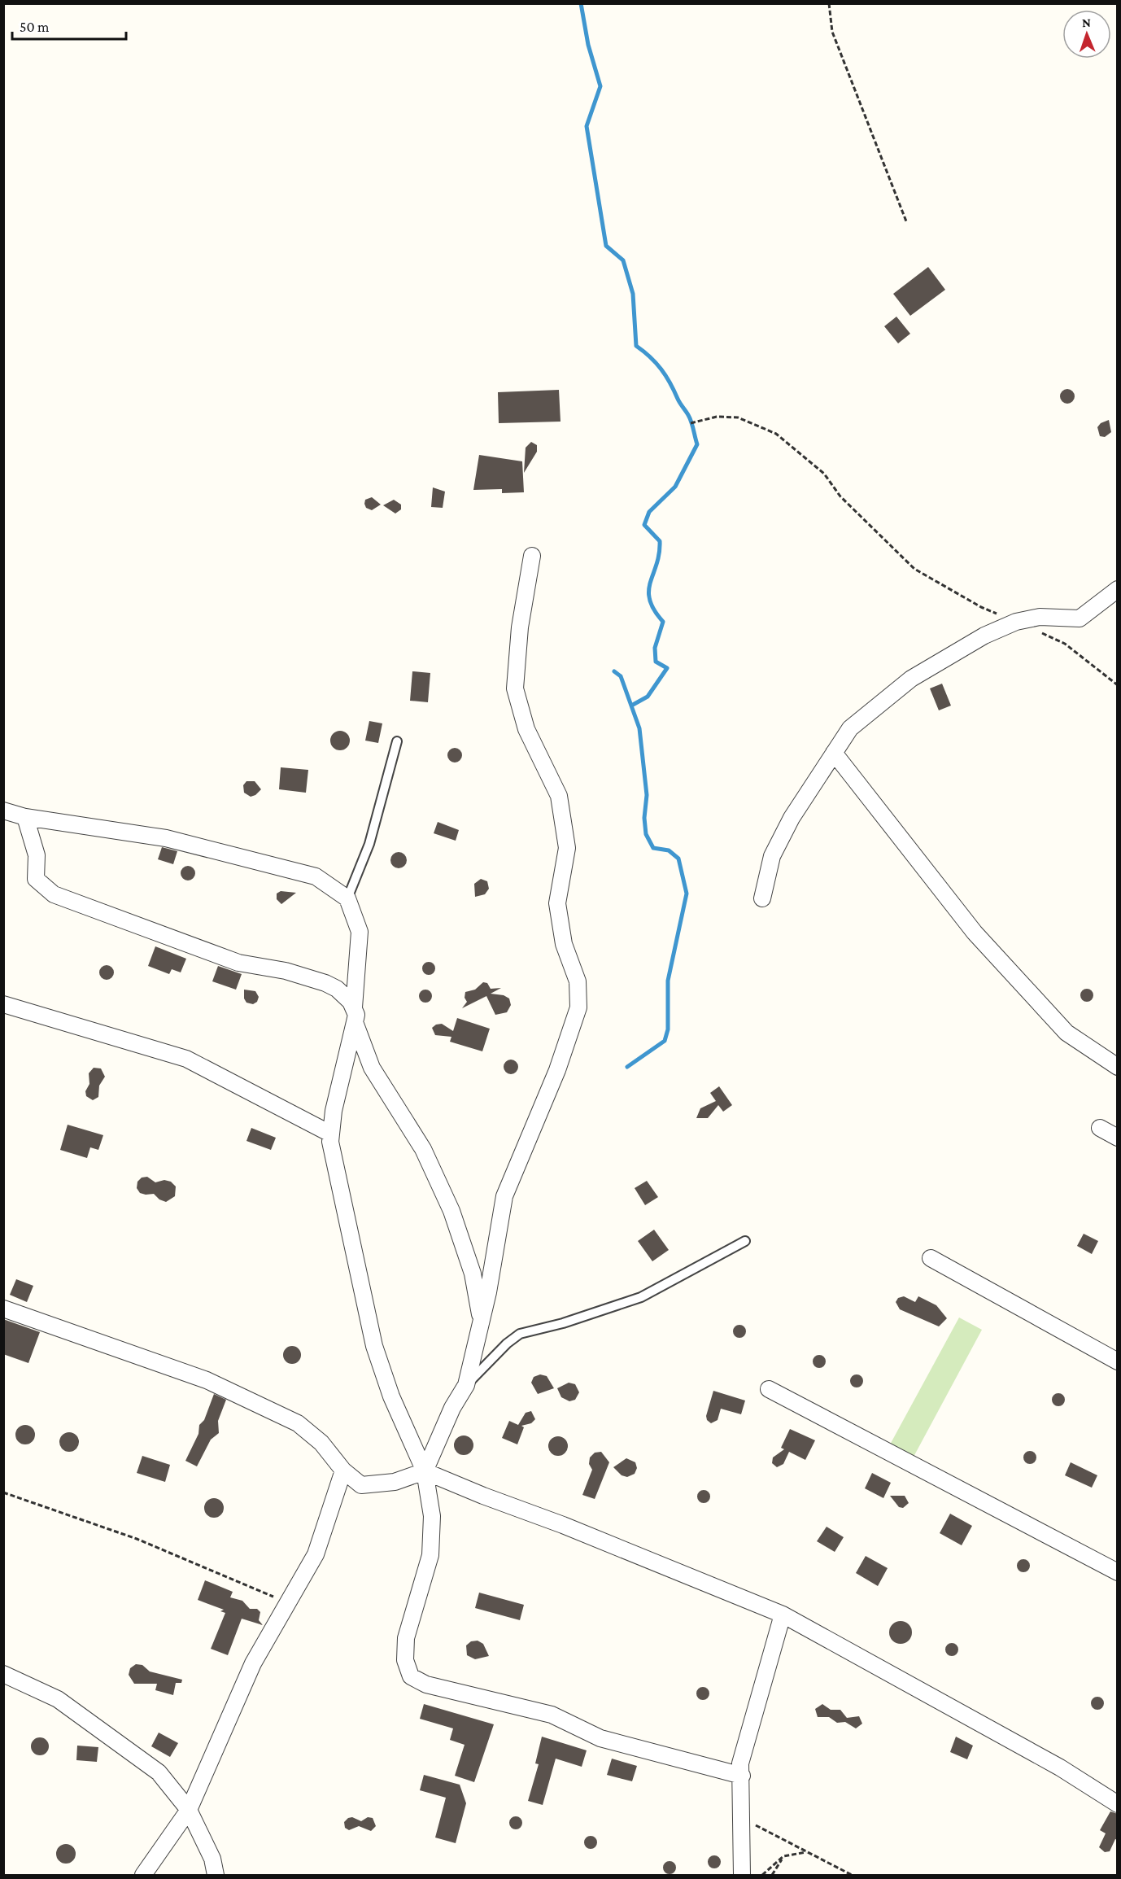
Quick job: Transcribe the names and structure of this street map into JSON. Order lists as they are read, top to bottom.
{
  "scale_bar": "50 m",
  "north": "top"
}
